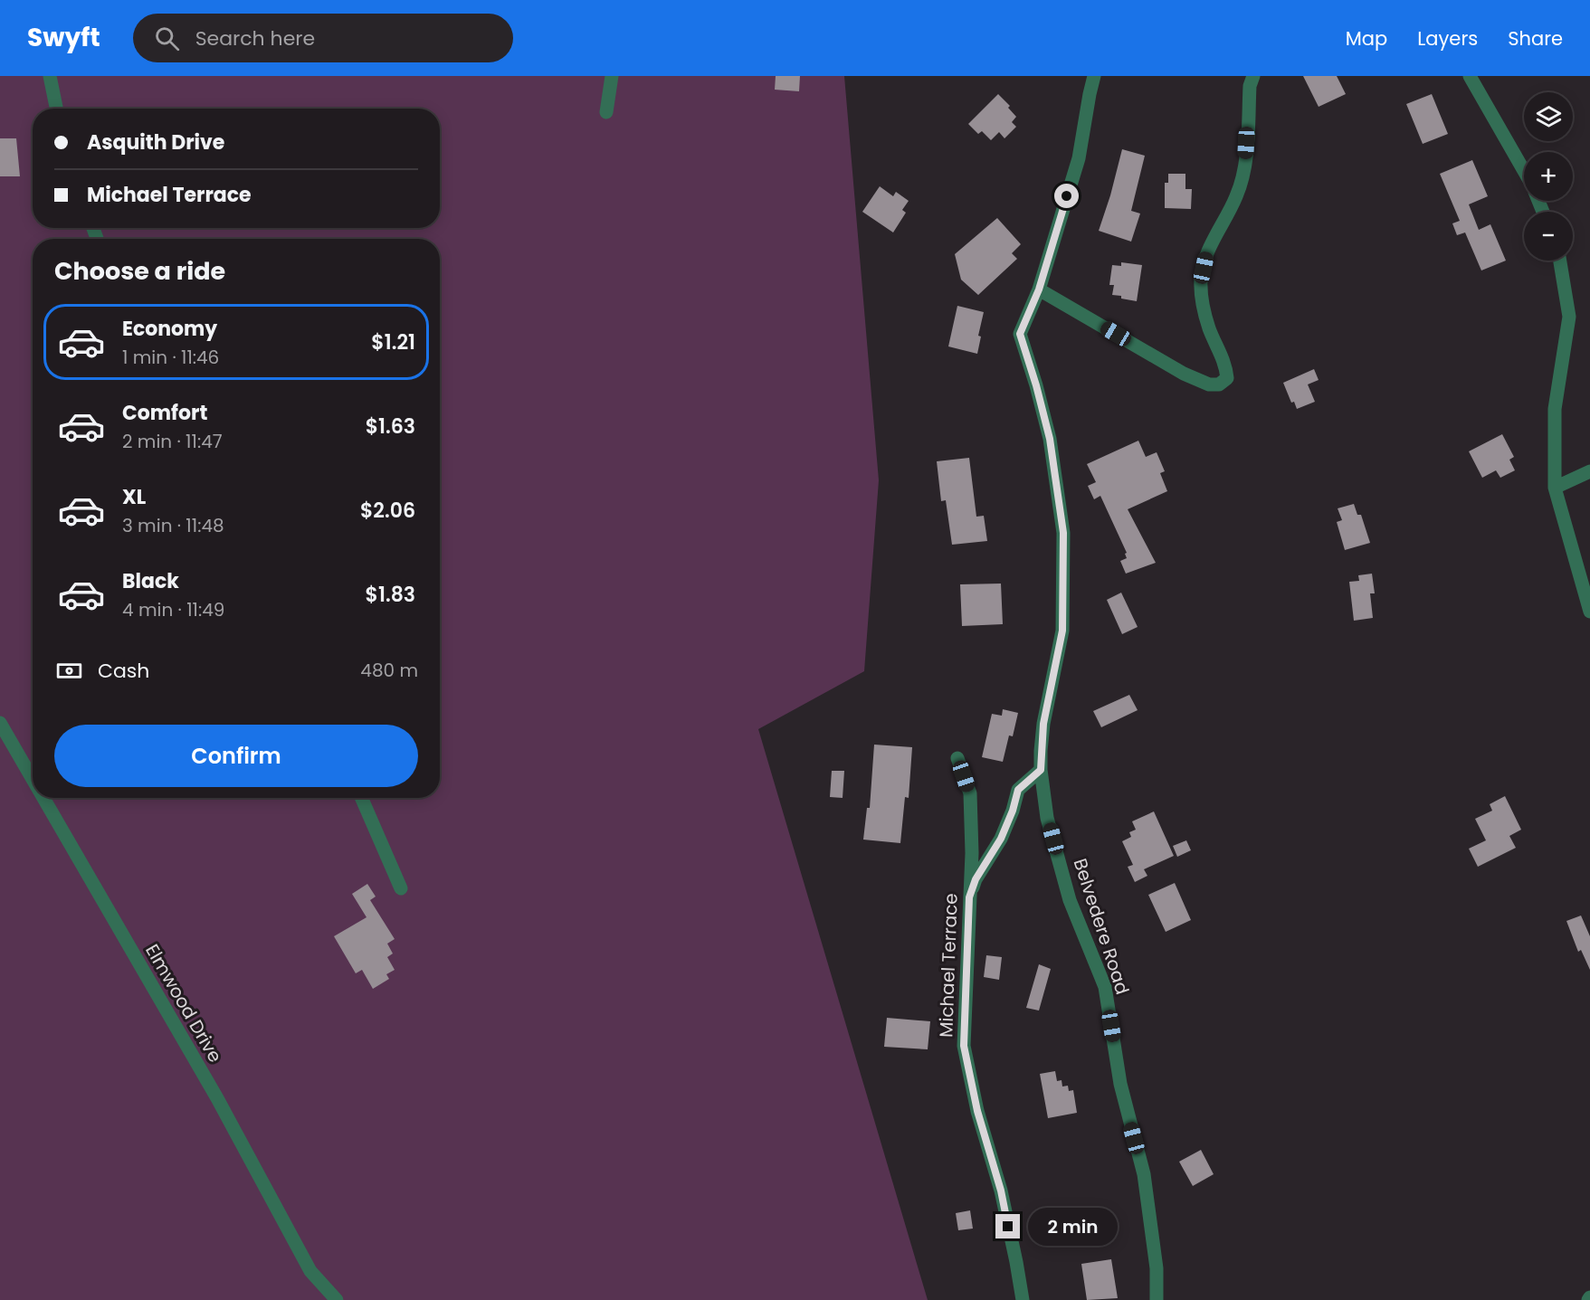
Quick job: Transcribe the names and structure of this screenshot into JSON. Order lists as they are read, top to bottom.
{
  "streets": {
    "street": ["Belvedere Road", "Michael Terrace", "Elmwood Drive"]
  },
  "page": {
    "header": "Swyft",
    "search": "Search here",
    "nav": ["Map", "Layers", "Share"],
    "map_buttons": ["+", "−"],
    "banner": ["Asquith Drive", "Michael Terrace"],
    "heading": "Choose a ride",
    "list": [
      {
        "name": "Economy",
        "note": "1 min · 11:46",
        "value": "$1.21"
      },
      {
        "name": "Comfort",
        "note": "2 min · 11:47",
        "value": "$1.63"
      },
      {
        "name": "XL",
        "note": "3 min · 11:48",
        "value": "$2.06"
      },
      {
        "name": "Black",
        "note": "4 min · 11:49",
        "value": "$1.83"
      }
    ],
    "pay": ["Cash", "480 m"],
    "buttons": "Confirm",
    "bubble": "2 min"
  }
}
